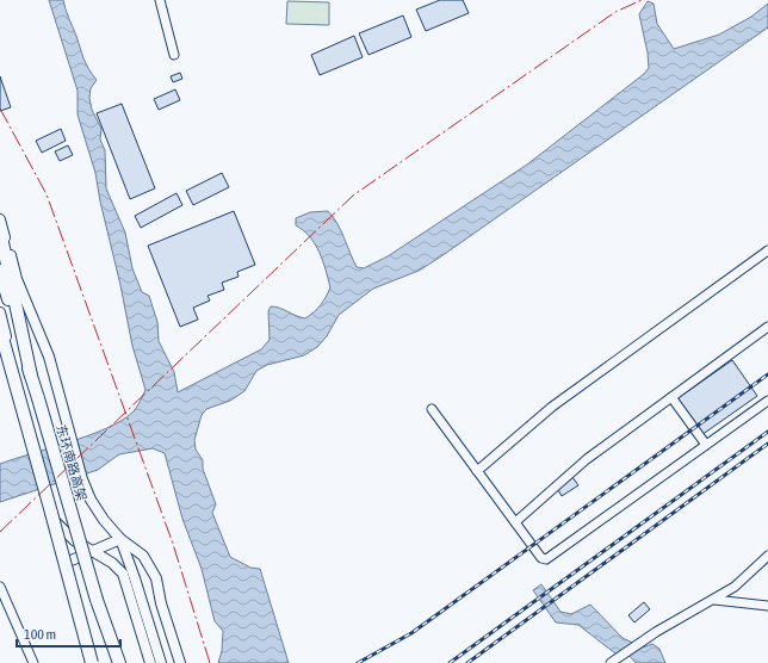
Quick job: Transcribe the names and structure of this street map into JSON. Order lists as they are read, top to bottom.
{
  "streets": {
    "highway": ["东环南路高架"]
  },
  "scale_bar": "100 m"
}
